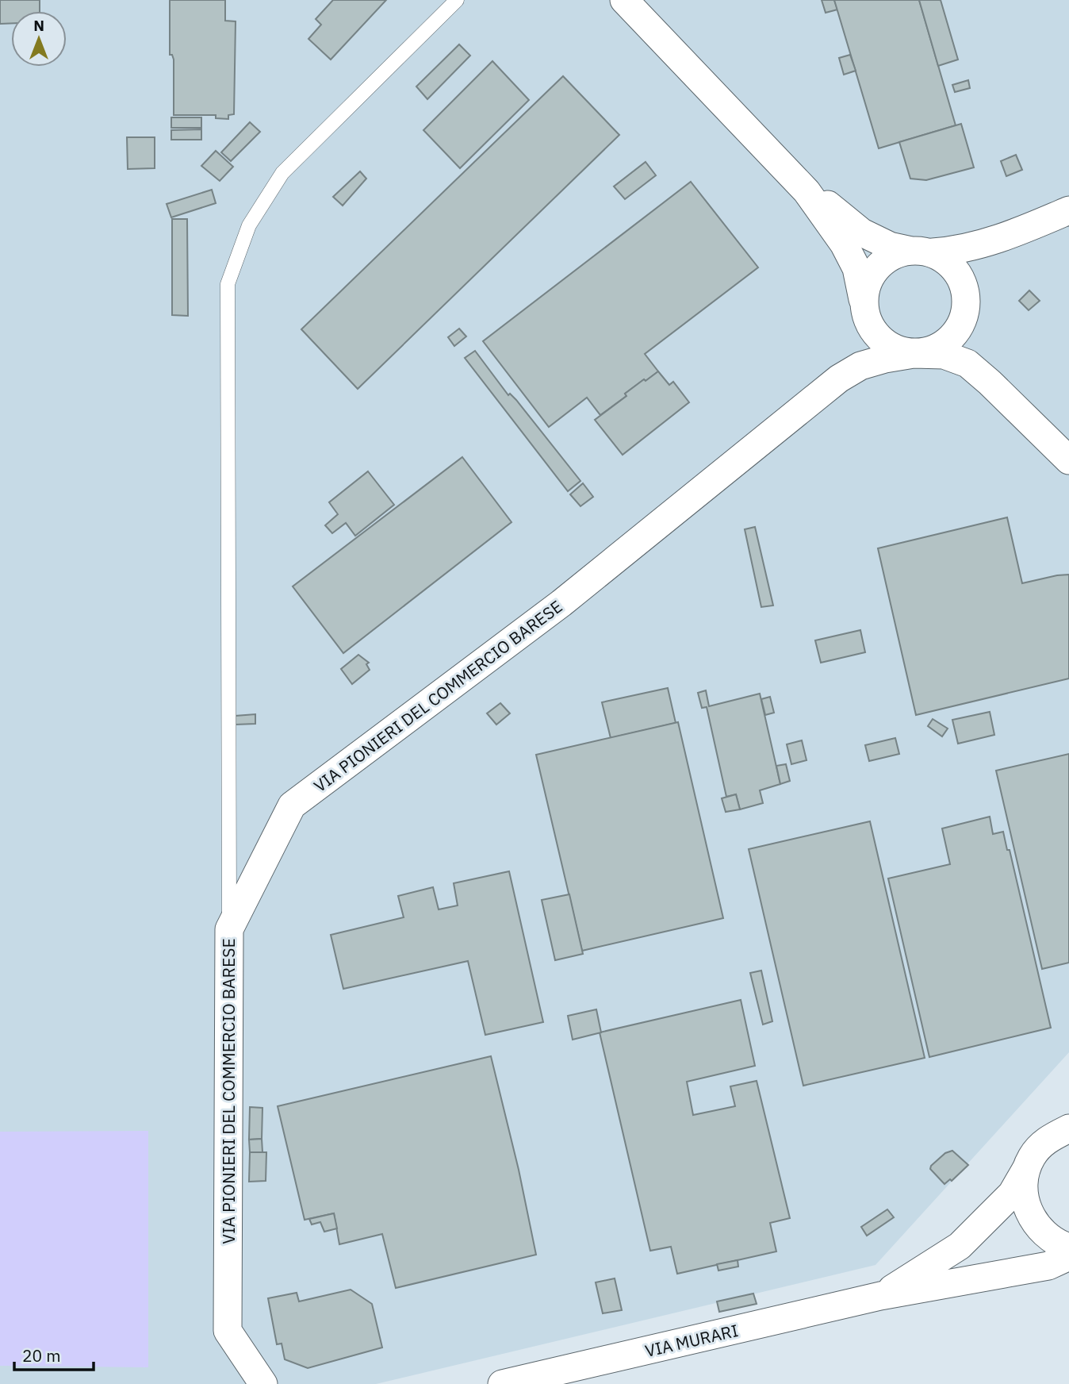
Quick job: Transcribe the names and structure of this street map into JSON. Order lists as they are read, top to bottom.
{
  "streets": {
    "street": ["VIA PIONIERI DEL COMMERCIO BARESE", "VIA MURARI"]
  },
  "scale_bar": "20 m",
  "north": "top"
}
